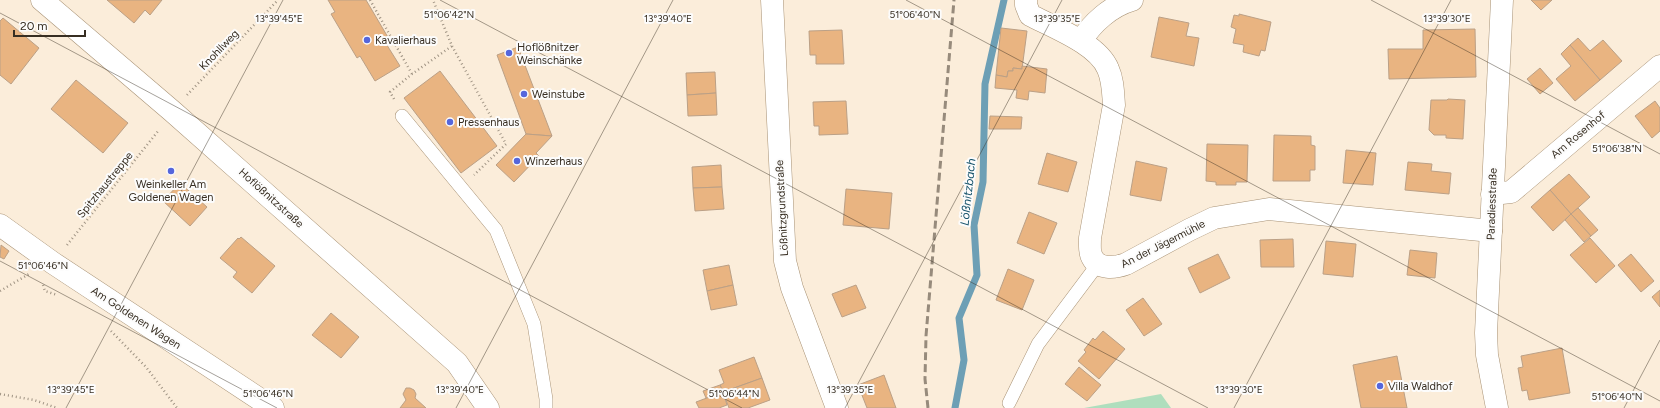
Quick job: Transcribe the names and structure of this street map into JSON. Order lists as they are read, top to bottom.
{
  "streets": {
    "street": [
      "Am Rosenhof",
      "Hoflößnitzstraße",
      "Paradiesstraße",
      "Lößnitzgrundstraße",
      "An der Jägermühle",
      "Am Goldenen Wagen"
    ],
    "path": ["Knohllweg", "Spitzhaustreppe"]
  },
  "crossings": [
    ["Knohllweg", "Hoflößnitzstraße"],
    ["Am Rosenhof", "Paradiesstraße"],
    ["Spitzhaustreppe", "Am Goldenen Wagen"],
    ["Paradiesstraße", "An der Jägermühle"]
  ],
  "water": ["Lößnitzbach"],
  "places": [
    "Kavalierhaus",
    "Hoflößnitzer Weinschänke",
    "Weinstube",
    "Pressenhaus",
    "Winzerhaus",
    "Weinkeller Am Goldenen Wagen",
    "Villa Waldhof"
  ],
  "scale_bar": "20 m",
  "coordinates": [
    "51°06'42\"N",
    "51°06'40\"N",
    "13°39'45\"E",
    "13°39'40\"E",
    "13°39'35\"E",
    "13°39'30\"E",
    "51°06'38\"N",
    "51°06'46\"N",
    "51°06'44\"N"
  ]
}
